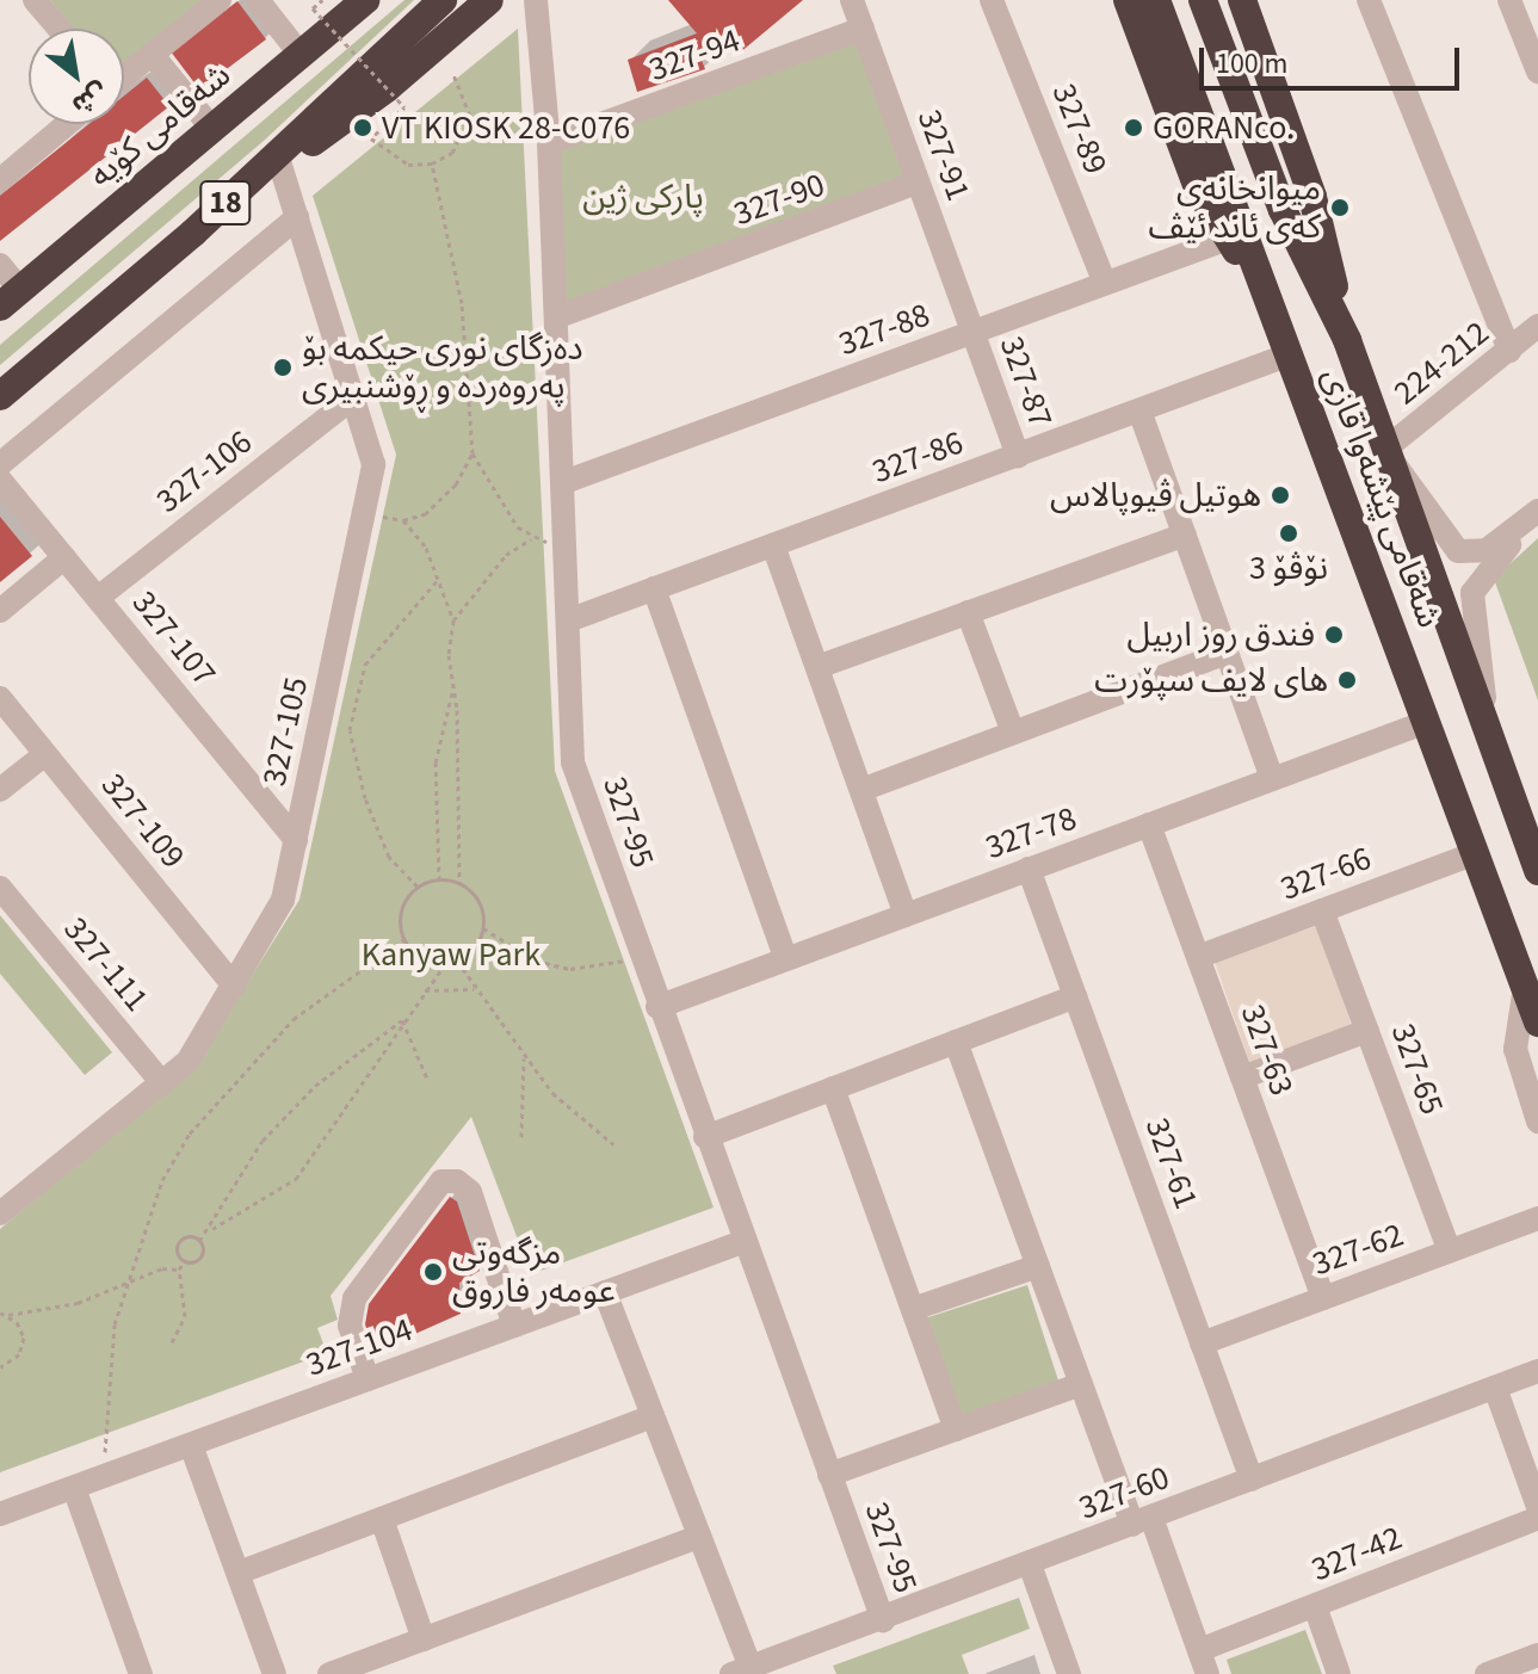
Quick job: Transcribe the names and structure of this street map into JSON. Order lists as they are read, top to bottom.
{
  "streets": {
    "highway": ["شەقامی کۆیە", "18", "شەقامی پێشەوا قازی"],
    "street": [
      "327-94",
      "327-89",
      "327-91",
      "327-90",
      "327-88",
      "224-212",
      "327-87",
      "327-86",
      "327-106",
      "327-107",
      "327-105",
      "327-109",
      "327-95",
      "327-78",
      "327-66",
      "327-111",
      "327-63",
      "327-65",
      "327-61",
      "327-62",
      "327-104",
      "327-60",
      "327-42"
    ]
  },
  "crossings": [
    ["327-94", "327-91"],
    ["327-94", "327-95"],
    ["327-89", "327-88"],
    ["327-91", "327-90"],
    ["327-91", "327-88"],
    ["327-91", "327-87"],
    ["327-90", "327-95"],
    ["327-88", "327-87"],
    ["327-88", "327-95"],
    ["224-212", "شەقامی پێشەوا قازی"],
    ["327-87", "327-86"],
    ["327-86", "شەقامی پێشەوا قازی"],
    ["327-86", "327-95"],
    ["327-106", "327-107"],
    ["327-106", "327-105"],
    ["شەقامی پێشەوا قازی", "327-78"],
    ["شەقامی پێشەوا قازی", "327-66"],
    ["327-107", "327-105"],
    ["327-105", "327-109"],
    ["327-105", "327-111"],
    ["327-95", "327-78"],
    ["327-95", "327-104"],
    ["327-95", "327-60"],
    ["327-78", "327-63"],
    ["327-78", "327-61"],
    ["327-66", "327-63"],
    ["327-66", "327-65"],
    ["327-63", "327-62"],
    ["327-65", "327-62"],
    ["327-61", "327-62"],
    ["327-61", "327-60"]
  ],
  "parks": ["پارکی ژین", "Kanyaw Park"],
  "places": [
    "VT KIOSK 28-C076",
    "GORANco.",
    "میوانخانەی کەی ئاند ئێڤ",
    "دەزگای نوری حیکمە بۆ پەروەردە و ڕۆشنبیری",
    "هوتیل ڤیوپالاس",
    "نۆڤۆ 3",
    "فندق روز اربيل",
    "های لایف سپۆرت",
    "مزگەوتی عومەر فاروق"
  ],
  "scale_bar": "100 m",
  "north": "bottom right"
}
